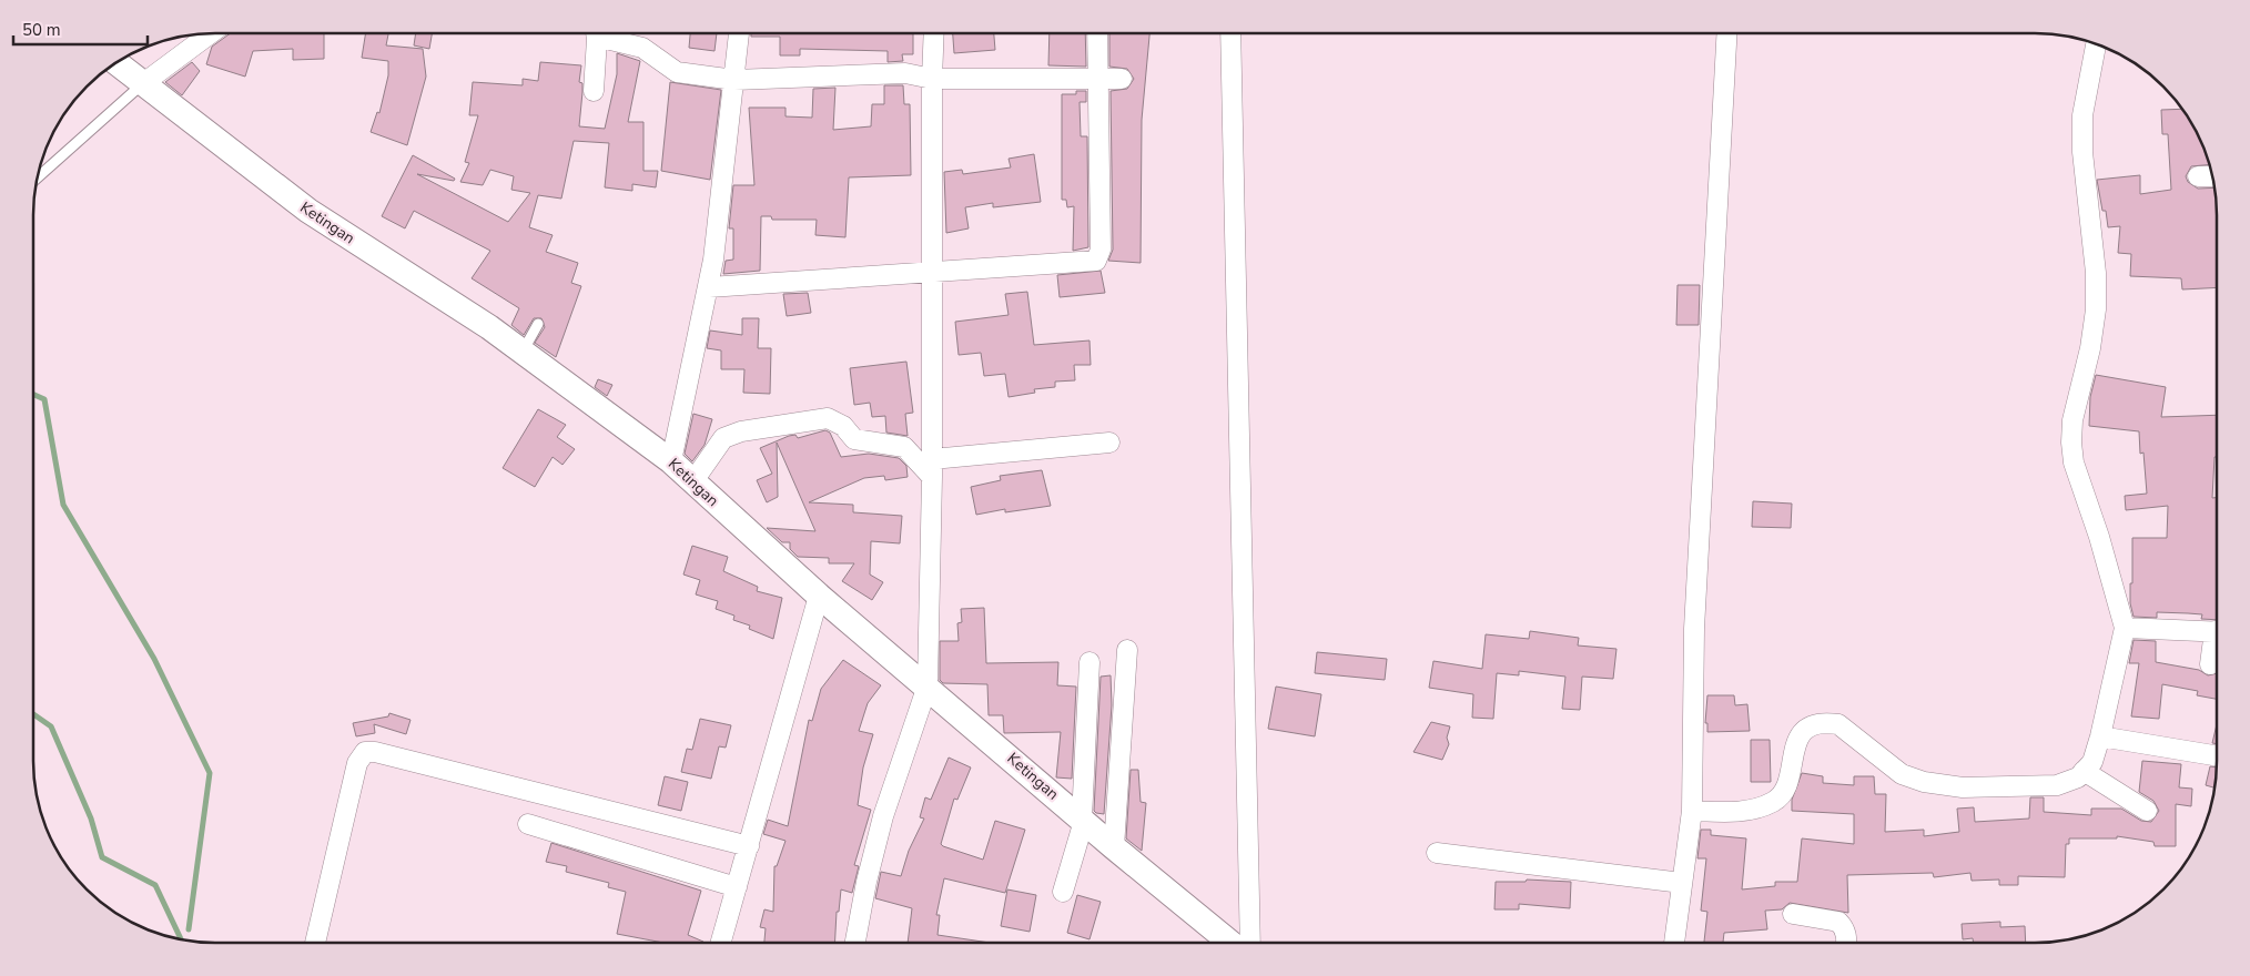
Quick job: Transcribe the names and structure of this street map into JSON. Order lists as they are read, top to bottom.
{
  "streets": {
    "street": ["Ketingan"]
  },
  "scale_bar": "50 m"
}
